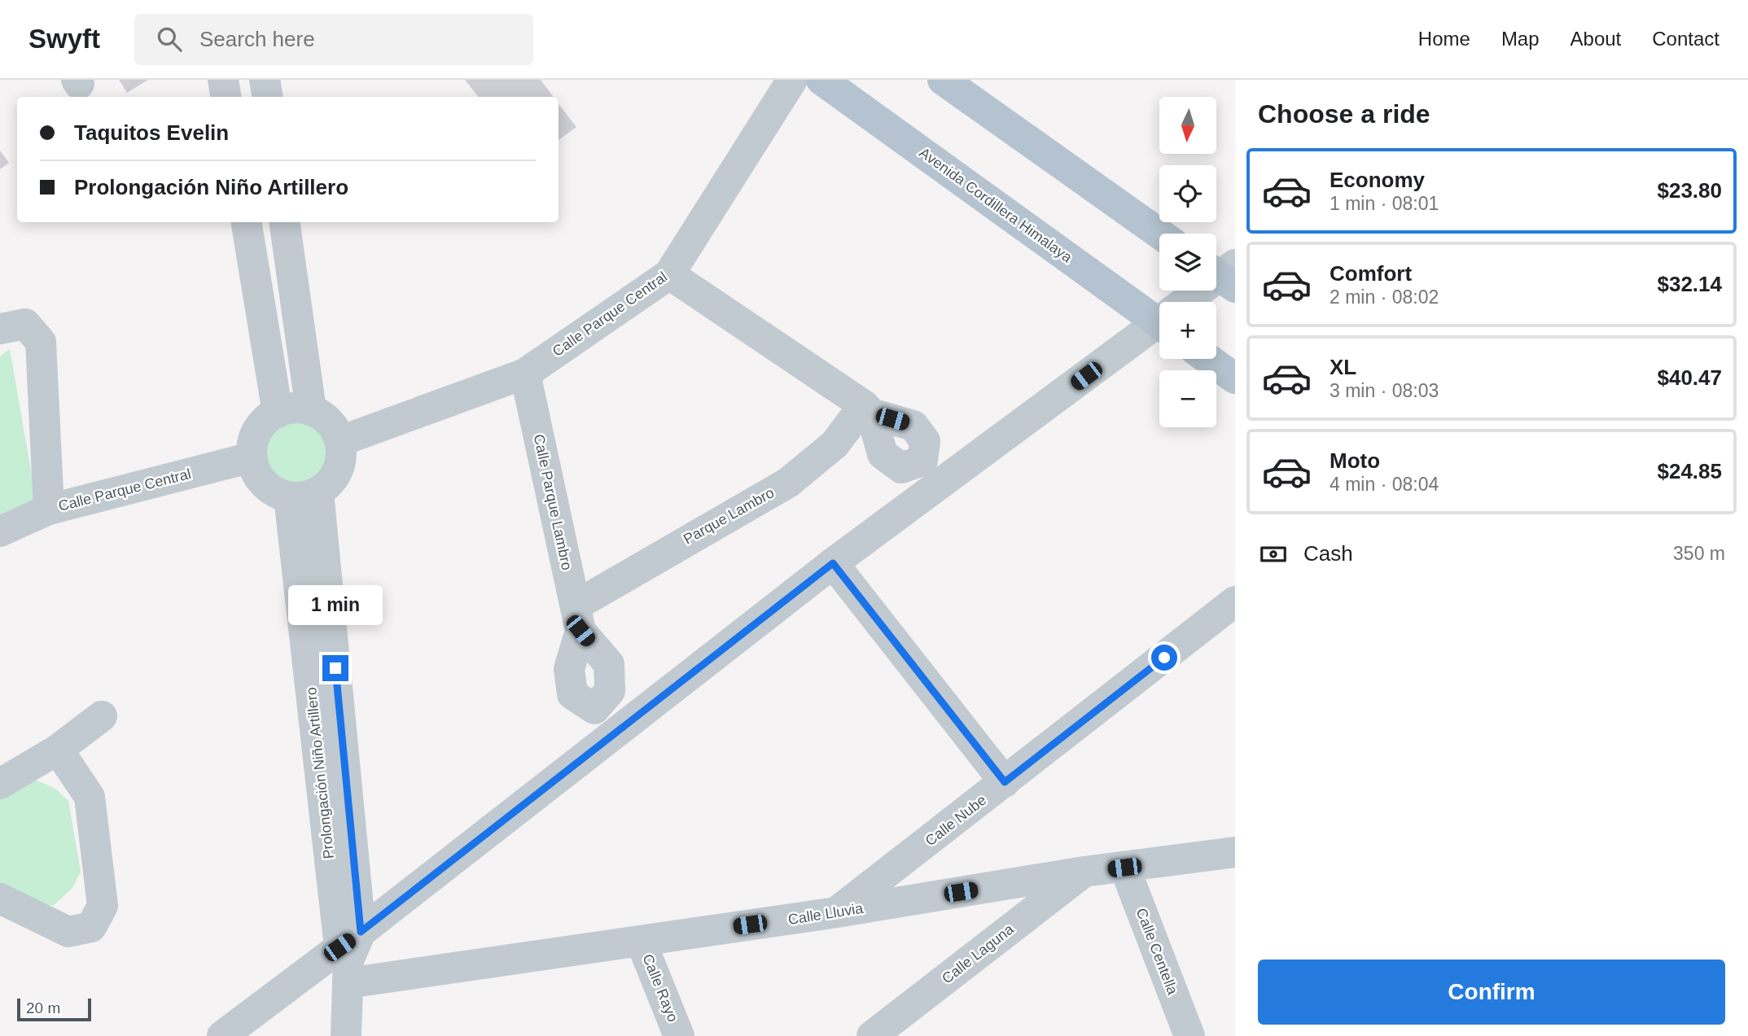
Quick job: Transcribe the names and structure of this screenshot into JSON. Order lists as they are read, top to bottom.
{
  "streets": {
    "main road": ["Avenida Cordillera Himalaya"],
    "street": [
      "Calle Parque Central",
      "Calle Parque Lambro",
      "Parque Lambro",
      "Prolongación Niño Artillero",
      "Calle Nube",
      "Calle Lluvia",
      "Calle Centella",
      "Calle Laguna",
      "Calle Rayo"
    ]
  },
  "crossings": [
    ["Calle Parque Central", "Calle Parque Lambro"],
    ["Calle Parque Central", "Parque Lambro"],
    ["Calle Parque Central", "Prolongación Niño Artillero"],
    ["Calle Parque Lambro", "Parque Lambro"],
    ["Prolongación Niño Artillero", "Calle Lluvia"],
    ["Calle Nube", "Calle Lluvia"],
    ["Calle Lluvia", "Calle Centella"],
    ["Calle Lluvia", "Calle Laguna"],
    ["Calle Lluvia", "Calle Rayo"]
  ],
  "scale_bar": "20 m",
  "north": "bottom",
  "page": {
    "header": "Swyft",
    "search": "Search here",
    "nav": [
      "Home",
      "Map",
      "About",
      "Contact"
    ],
    "heading": "Choose a ride",
    "map_buttons": ["+", "−"],
    "banner": ["Taquitos Evelin", "Prolongación Niño Artillero"],
    "list": [
      {
        "name": "Economy",
        "note": "1 min · 08:01",
        "value": "$23.80"
      },
      {
        "name": "Comfort",
        "note": "2 min · 08:02",
        "value": "$32.14"
      },
      {
        "name": "XL",
        "note": "3 min · 08:03",
        "value": "$40.47"
      },
      {
        "name": "Moto",
        "note": "4 min · 08:04",
        "value": "$24.85"
      }
    ],
    "pay": ["Cash", "350 m"],
    "bubble": "1 min",
    "buttons": "Confirm",
    "scale": "20 m"
  }
}
